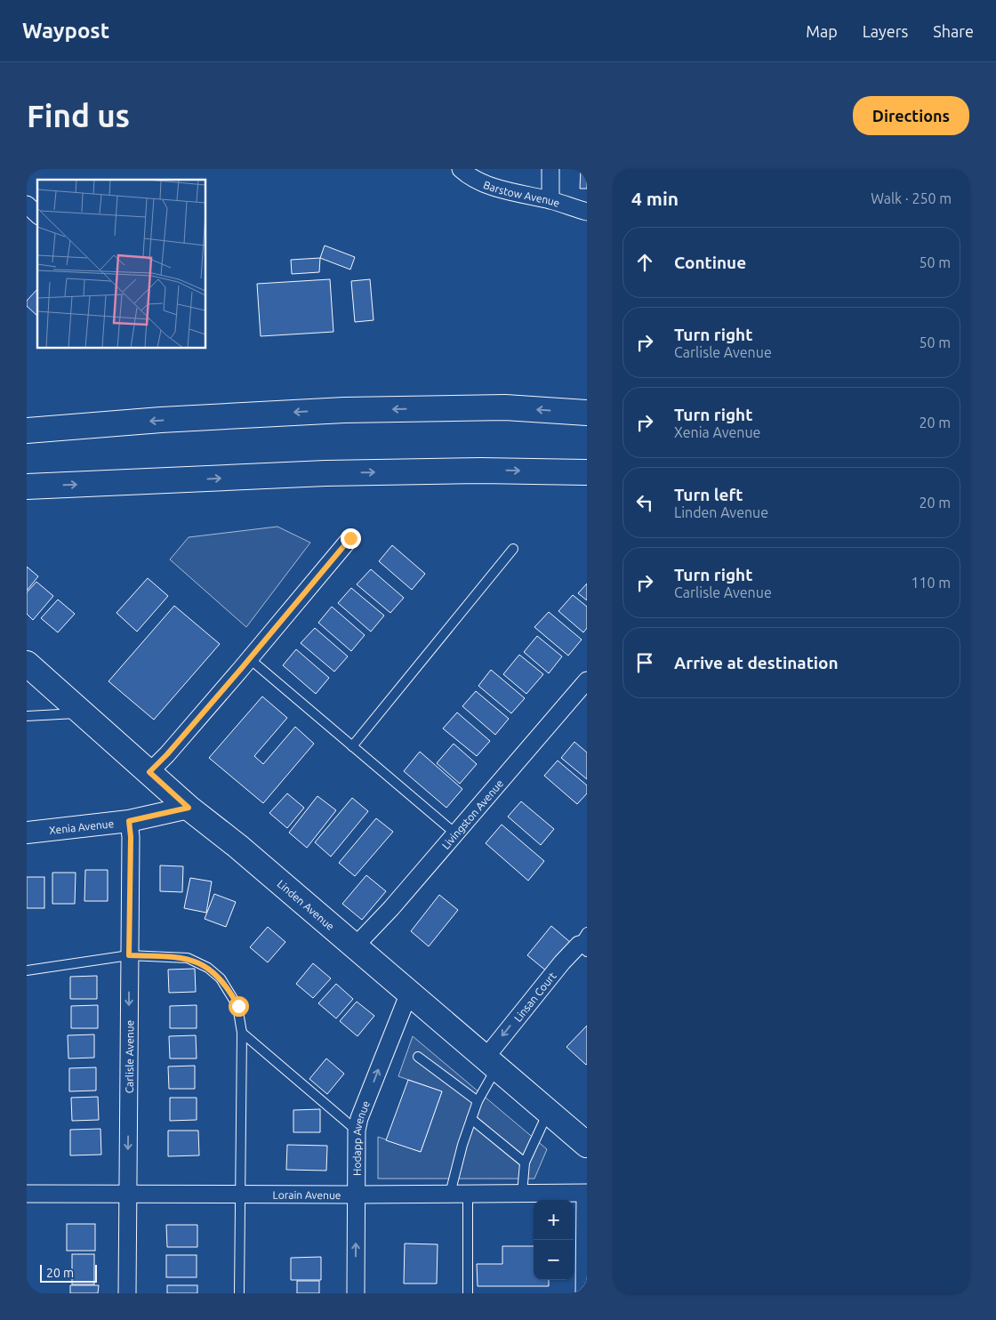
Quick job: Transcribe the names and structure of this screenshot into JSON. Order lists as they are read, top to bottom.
{
  "streets": {
    "main road": ["Linden Avenue"],
    "street": [
      "Barstow Avenue",
      "Livingston Avenue",
      "Xenia Avenue",
      "Linsan Court",
      "Carlisle Avenue",
      "Hodapp Avenue",
      "Lorain Avenue"
    ]
  },
  "crossings": [
    ["Livingston Avenue", "Linden Avenue"],
    ["Xenia Avenue", "Linden Avenue"],
    ["Xenia Avenue", "Carlisle Avenue"],
    ["Linden Avenue", "Linsan Court"],
    ["Linden Avenue", "Hodapp Avenue"],
    ["Carlisle Avenue", "Lorain Avenue"],
    ["Hodapp Avenue", "Lorain Avenue"]
  ],
  "one_way": ["Linsan Court", "Carlisle Avenue", "Hodapp Avenue"],
  "scale_bar": "20 m",
  "page": {
    "header": "Waypost",
    "nav": ["Map", "Layers", "Share"],
    "buttons": "Directions",
    "title": "Find us",
    "heading": ["4 min", "Walk · 250 m"],
    "list": [
      ["Continue", "50 m"],
      ["Turn right", "Carlisle Avenue", "50 m"],
      ["Turn right", "Xenia Avenue", "20 m"],
      ["Turn left", "Linden Avenue", "20 m"],
      ["Turn right", "Carlisle Avenue", "110 m"],
      "Arrive at destination"
    ],
    "map_buttons": ["+", "−"],
    "scale": "20 m"
  }
}
